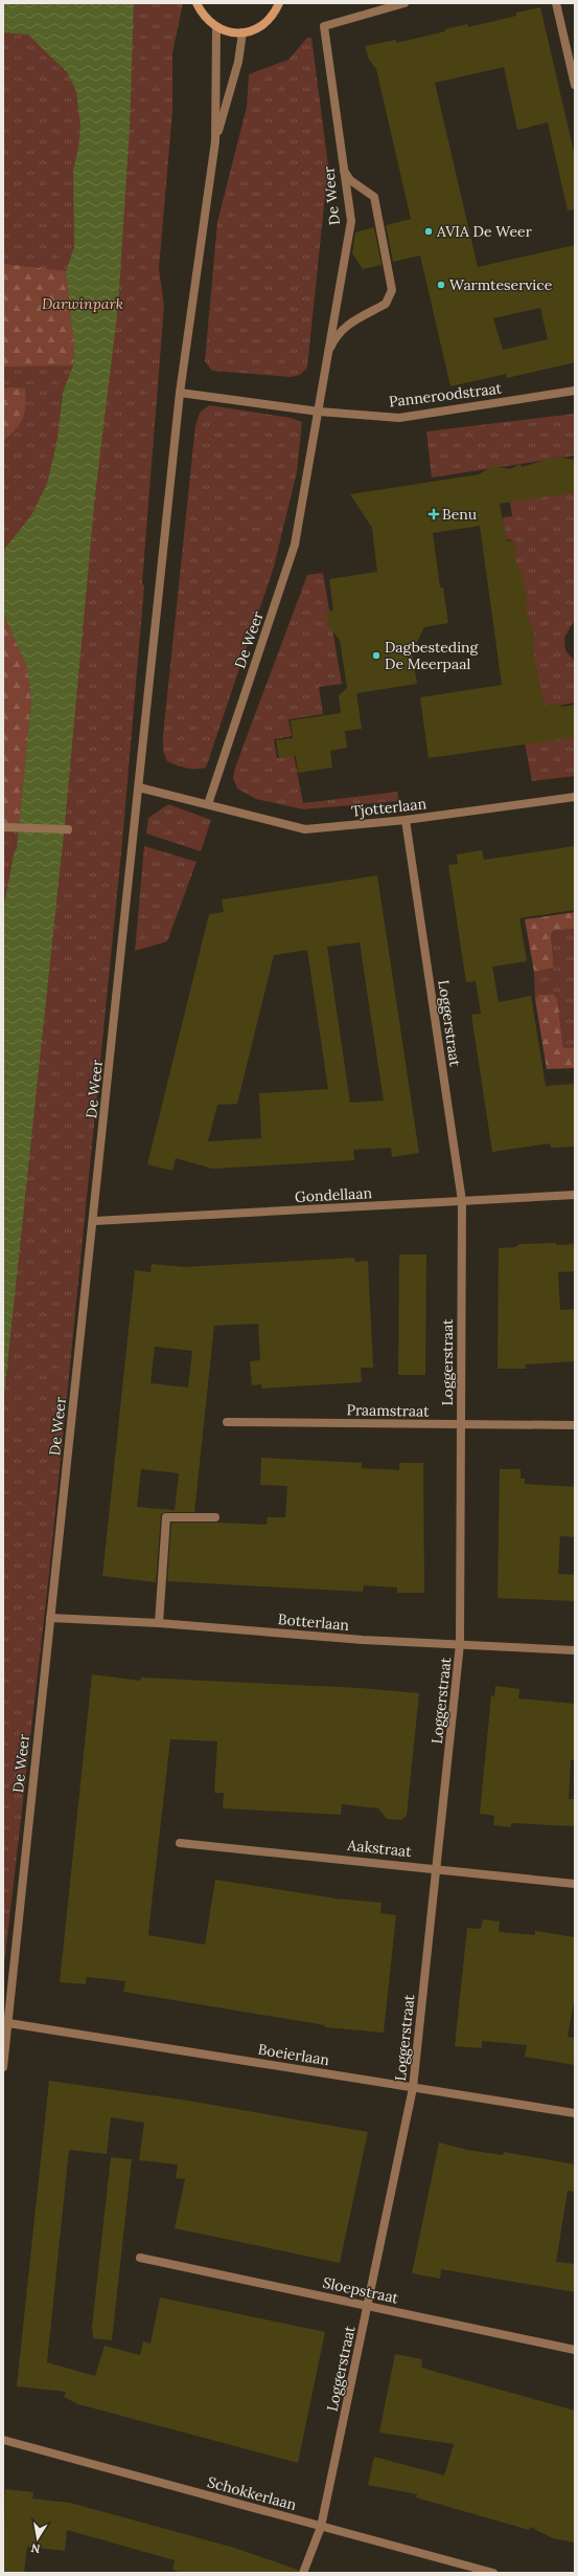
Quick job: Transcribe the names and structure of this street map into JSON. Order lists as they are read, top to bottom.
{
  "streets": {
    "street": [
      "De Weer",
      "Panneroodstraat",
      "Tjotterlaan",
      "Loggerstraat",
      "Gondellaan",
      "Praamstraat",
      "Botterlaan",
      "Aakstraat",
      "Boeierlaan",
      "Sloepstraat",
      "Schokkerlaan"
    ]
  },
  "crossings": [
    ["De Weer", "Panneroodstraat"],
    ["De Weer", "Tjotterlaan"],
    ["De Weer", "Gondellaan"],
    ["De Weer", "Botterlaan"],
    ["De Weer", "Boeierlaan"],
    ["Tjotterlaan", "Loggerstraat"],
    ["Loggerstraat", "Gondellaan"],
    ["Loggerstraat", "Praamstraat"],
    ["Loggerstraat", "Botterlaan"],
    ["Loggerstraat", "Aakstraat"],
    ["Loggerstraat", "Boeierlaan"],
    ["Loggerstraat", "Sloepstraat"],
    ["Loggerstraat", "Schokkerlaan"]
  ],
  "parks": ["Darwinpark"],
  "places": {
    "other": ["AVIA De Weer", "Warmteservice", "Dagbesteding De Meerpaal"],
    "health": ["Benu"]
  },
  "north": "bottom"
}
